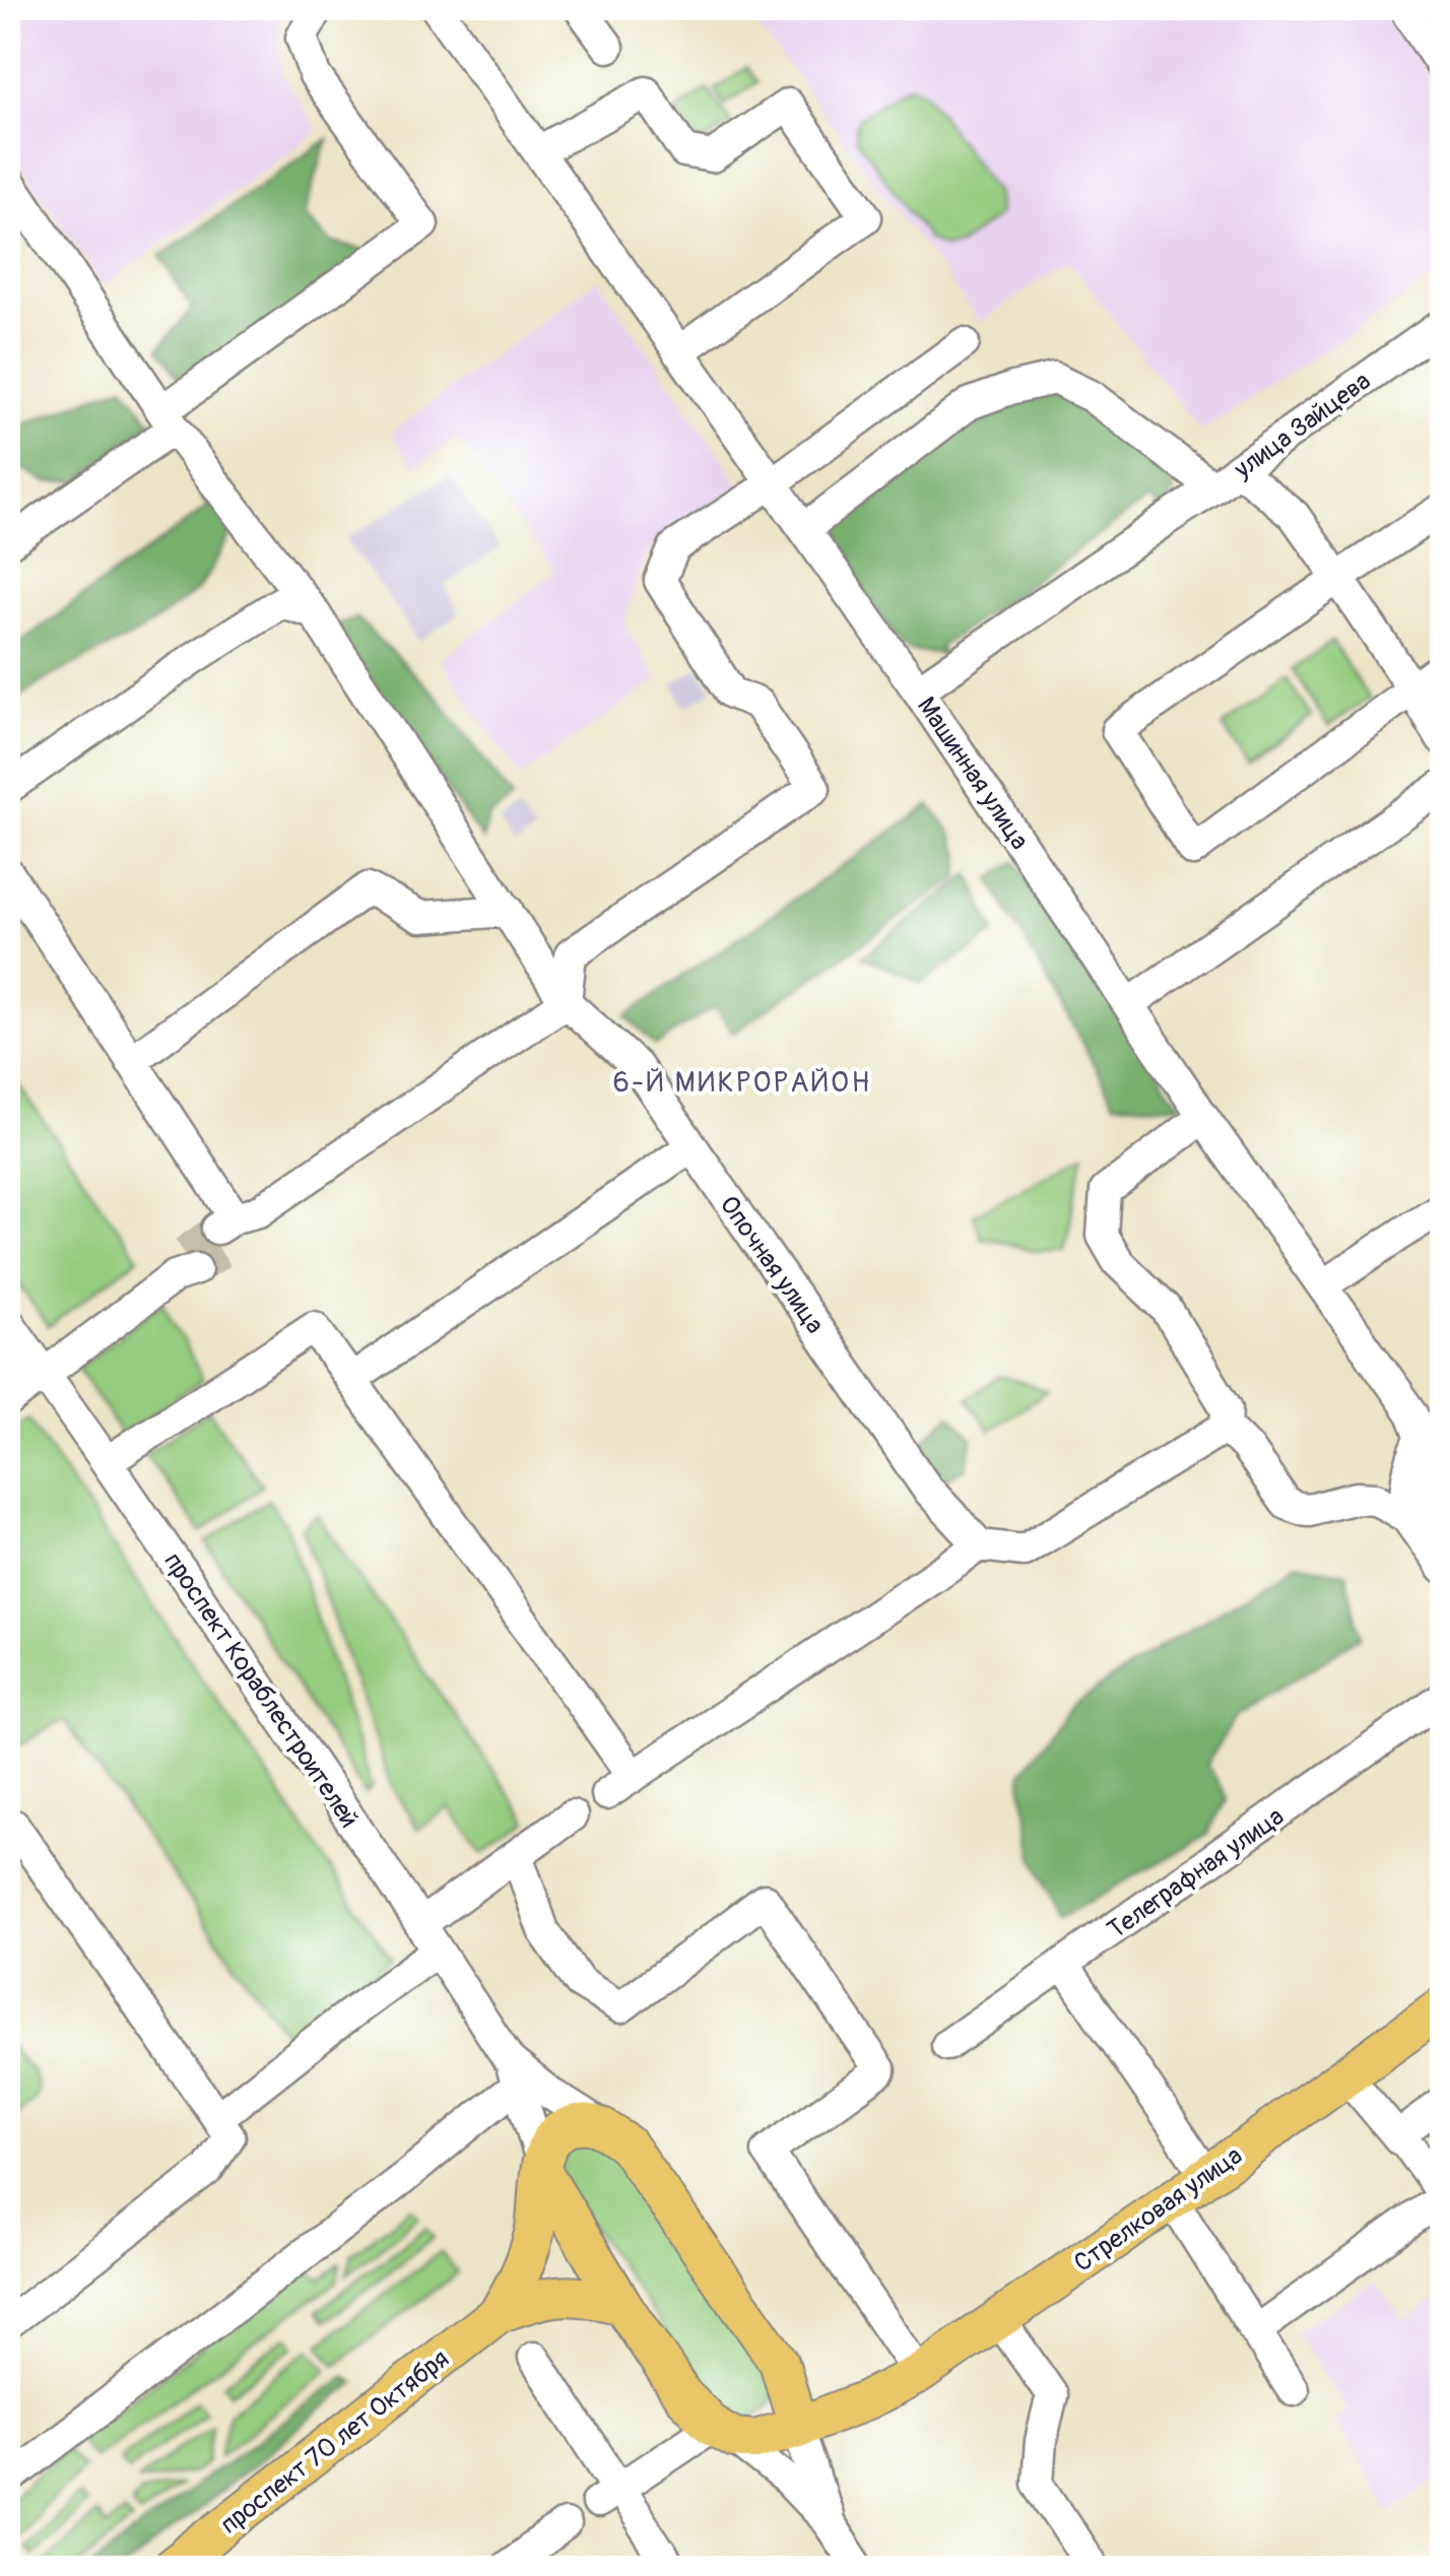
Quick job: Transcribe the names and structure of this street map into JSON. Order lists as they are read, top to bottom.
{
  "streets": {
    "main road": ["Стрелковая улица", "проспект 70 лет Октября"],
    "street": [
      "улица Зайцева",
      "Машинная улица",
      "Опочная улица",
      "проспект Кораблестроителей",
      "Телеграфная улица"
    ]
  },
  "crossings": [
    ["улица Зайцева", "Машинная улица"]
  ],
  "districts": ["6-Й МИКРОРАЙОН"]
}
